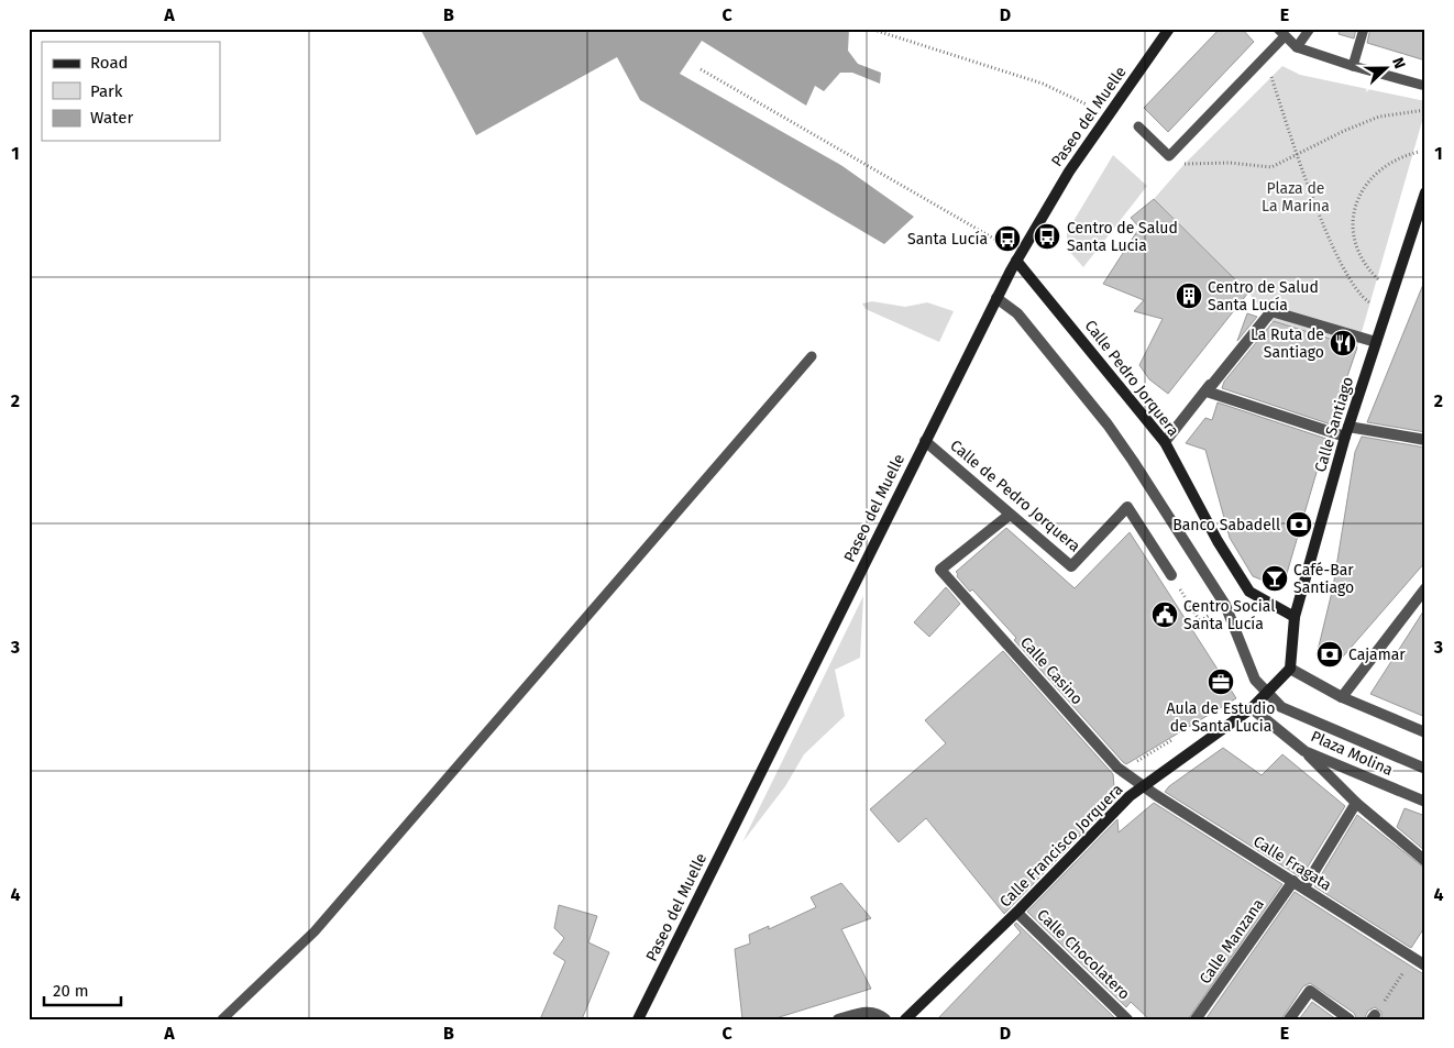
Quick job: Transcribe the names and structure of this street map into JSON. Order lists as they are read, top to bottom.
{
  "streets": {
    "street": [
      "Paseo del Muelle",
      "Calle Pedro Jorquera",
      "Calle Santiago",
      "Calle de Pedro Jorquera",
      "Calle Casino",
      "Plaza Molina",
      "Calle Francisco Jorquera",
      "Calle Fragata",
      "Calle Manzana",
      "Calle Chocolatero"
    ]
  },
  "crossings": [
    ["Paseo del Muelle", "Calle Pedro Jorquera"],
    ["Paseo del Muelle", "Calle de Pedro Jorquera"],
    ["Calle Pedro Jorquera", "Calle Santiago"],
    ["Calle de Pedro Jorquera", "Calle Casino"],
    ["Calle Casino", "Calle Francisco Jorquera"],
    ["Calle Casino", "Calle Fragata"],
    ["Plaza Molina", "Calle Francisco Jorquera"],
    ["Calle Francisco Jorquera", "Calle Fragata"],
    ["Calle Francisco Jorquera", "Calle Chocolatero"],
    ["Calle Fragata", "Calle Manzana"]
  ],
  "parks": ["Plaza de La Marina"],
  "places": {
    "bus stop": ["Centro de Salud Santa Lucia", "Santa Lucía"],
    "building": ["Centro de Salud Santa Lucía"],
    "restaurant": ["La Ruta de Santiago"],
    "bank": ["Banco Sabadell", "Cajamar"],
    "bar": ["Café-Bar Santiago"],
    "public building": ["Centro Social Santa Lucía"],
    "office": ["Aula de Estudio de Santa Lucia"]
  },
  "legend": ["Road", "Park", "Water"],
  "scale_bar": "20 m",
  "north": "right",
  "grid": {
    "columns": [
      "A",
      "B",
      "C",
      "D",
      "E"
    ],
    "rows": [
      "1",
      "2",
      "3",
      "4"
    ]
  }
}
